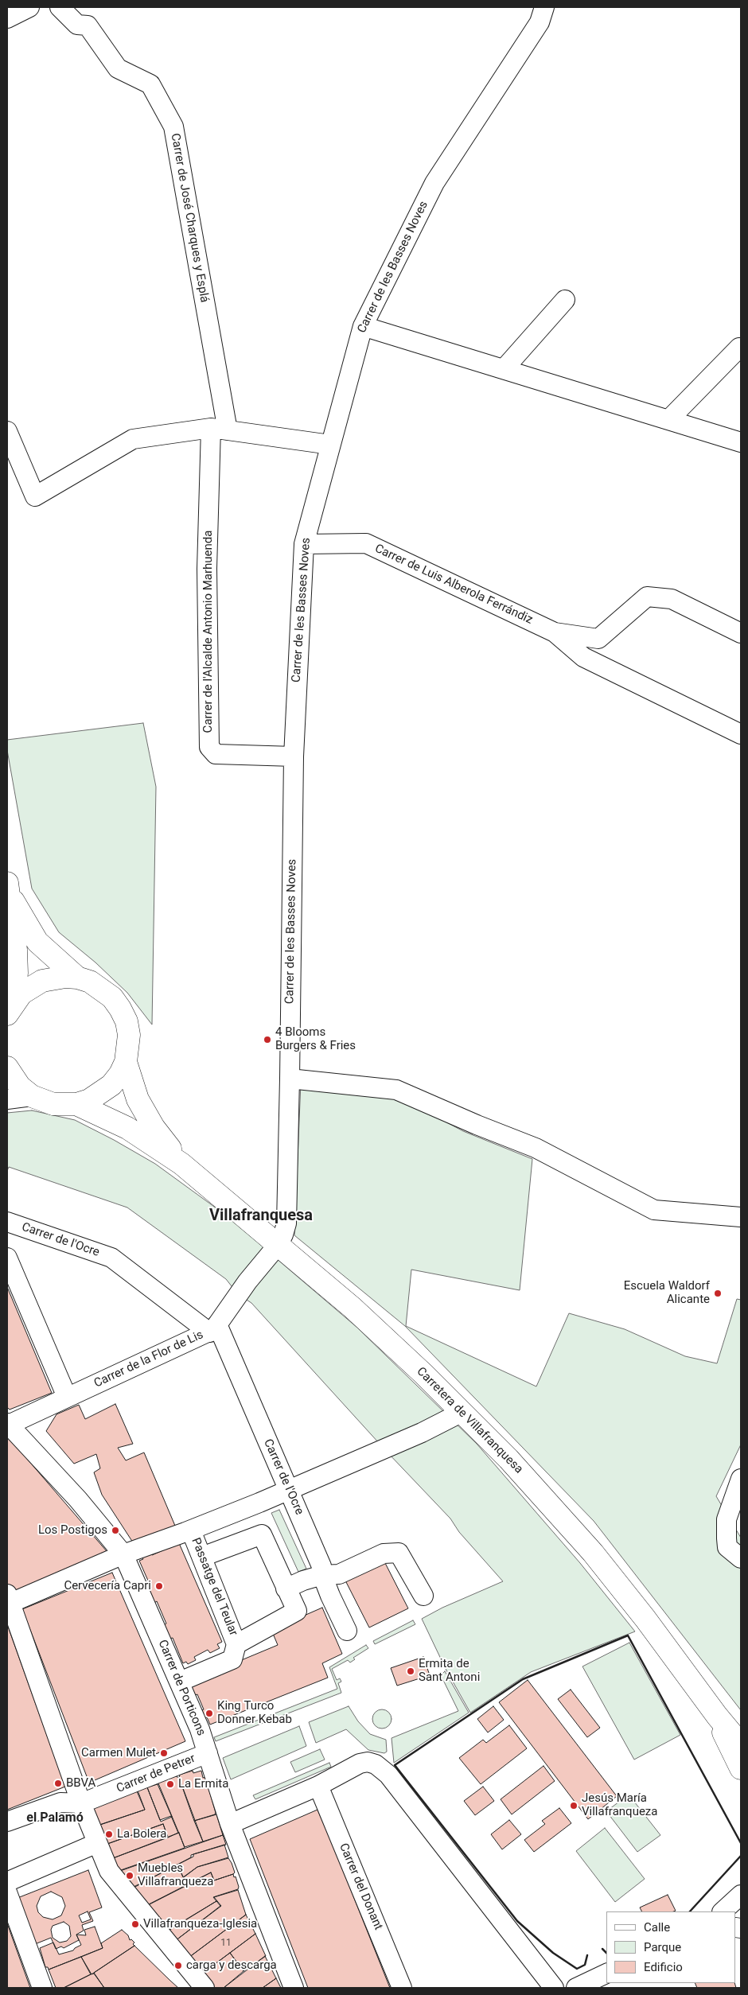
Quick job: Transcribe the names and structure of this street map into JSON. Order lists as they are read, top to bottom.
{
  "streets": {
    "main road": ["Carretera de Villafranquesa"],
    "street": [
      "Carrer de José Charques y Esplá",
      "Carrer de les Basses Noves",
      "Carrer de Luis Alberola Ferrándiz",
      "Carrer de l'Alcalde Antonio Marhuenda",
      "Carrer de l'Ocre",
      "Carrer de la Flor de Lis",
      "Passatge del Teular",
      "Carrer de Porticons",
      "Carrer de Petrer",
      "Carrer del Donant"
    ]
  },
  "crossings": [
    ["Carrer de José Charques y Esplá", "Carrer de l'Alcalde Antonio Marhuenda"],
    ["Carrer de les Basses Noves", "Carrer de Luis Alberola Ferrándiz"],
    ["Carrer de les Basses Noves", "Carrer de l'Alcalde Antonio Marhuenda"],
    ["Carrer de les Basses Noves", "Carrer de la Flor de Lis"],
    ["Carrer de les Basses Noves", "Carretera de Villafranquesa"],
    ["Carrer de l'Ocre", "Carrer de la Flor de Lis"],
    ["Carrer de la Flor de Lis", "Carretera de Villafranquesa"],
    ["Carrer de la Flor de Lis", "Carrer de Porticons"],
    ["Carrer de Porticons", "Carrer de Petrer"]
  ],
  "districts": ["Villafranquesa", "el Palamó"],
  "places": [
    "4 Blooms Burgers & Fries",
    "Escuela Waldorf Alicante",
    "Los Postigos",
    "Cervecería Capri",
    "Ermita de Sant Antoni",
    "King Turco Donner Kebab",
    "Carmen Mulet",
    "BBVA",
    "La Ermita",
    "Jesús María Villafranqueza",
    "La Bolera",
    "Muebles Villafranqueza",
    "Villafranqueza-Iglesia",
    "carga y descarga"
  ],
  "house_numbers": ["11"],
  "legend": ["Calle", "Parque", "Edificio"]
}
